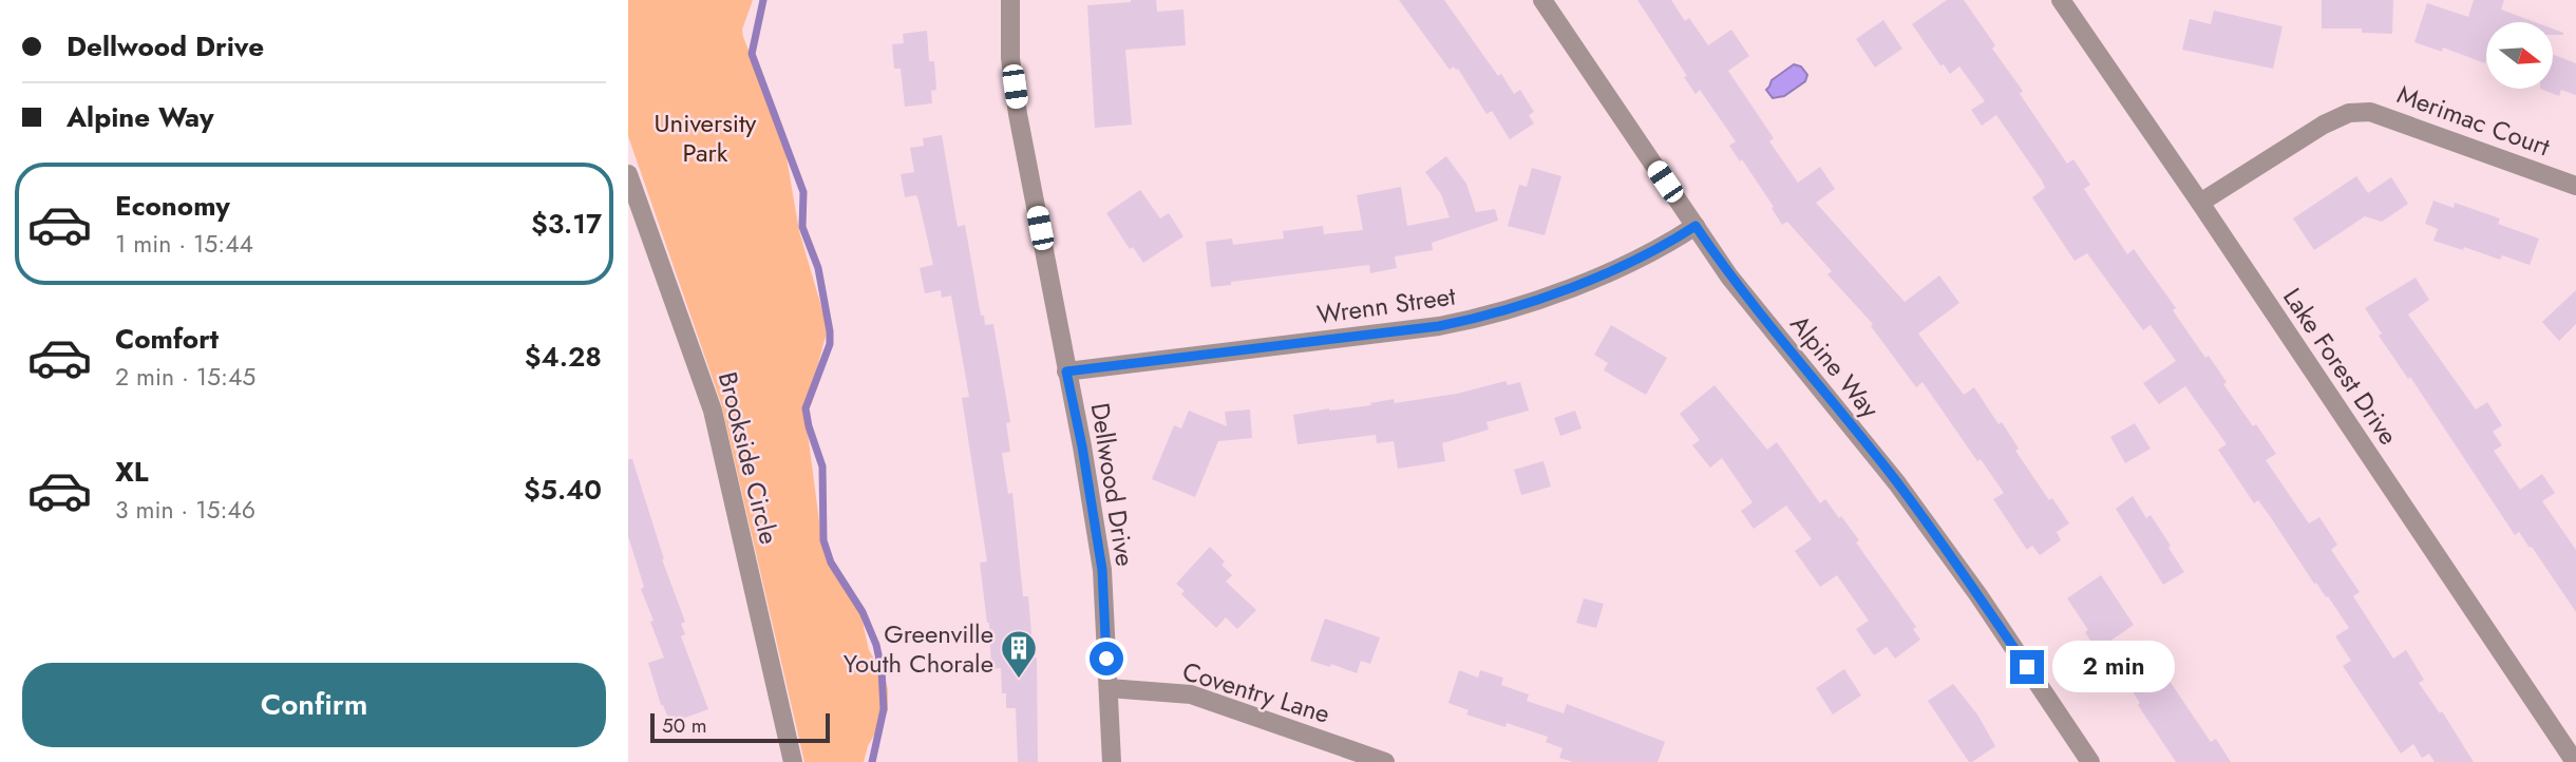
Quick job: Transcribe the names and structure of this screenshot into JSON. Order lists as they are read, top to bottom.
{
  "streets": {
    "street": [
      "Merimac Court",
      "Wrenn Street",
      "Alpine Way",
      "Lake Forest Drive",
      "Brookside Circle",
      "Dellwood Drive",
      "Coventry Lane"
    ]
  },
  "crossings": [
    ["Merimac Court", "Lake Forest Drive"],
    ["Wrenn Street", "Alpine Way"],
    ["Wrenn Street", "Dellwood Drive"],
    ["Dellwood Drive", "Coventry Lane"]
  ],
  "parks": ["University Park"],
  "places": {
    "building": ["Greenville Youth Chorale"]
  },
  "scale_bar": "50 m",
  "north": "right",
  "page": {
    "banner": ["Dellwood Drive", "Alpine Way"],
    "list": [
      {
        "name": "Economy",
        "note": "1 min · 15:44",
        "value": "$3.17"
      },
      {
        "name": "Comfort",
        "note": "2 min · 15:45",
        "value": "$4.28"
      },
      {
        "name": "XL",
        "note": "3 min · 15:46",
        "value": "$5.40"
      }
    ],
    "bubble": "2 min",
    "buttons": "Confirm",
    "scale": "50 m"
  }
}
